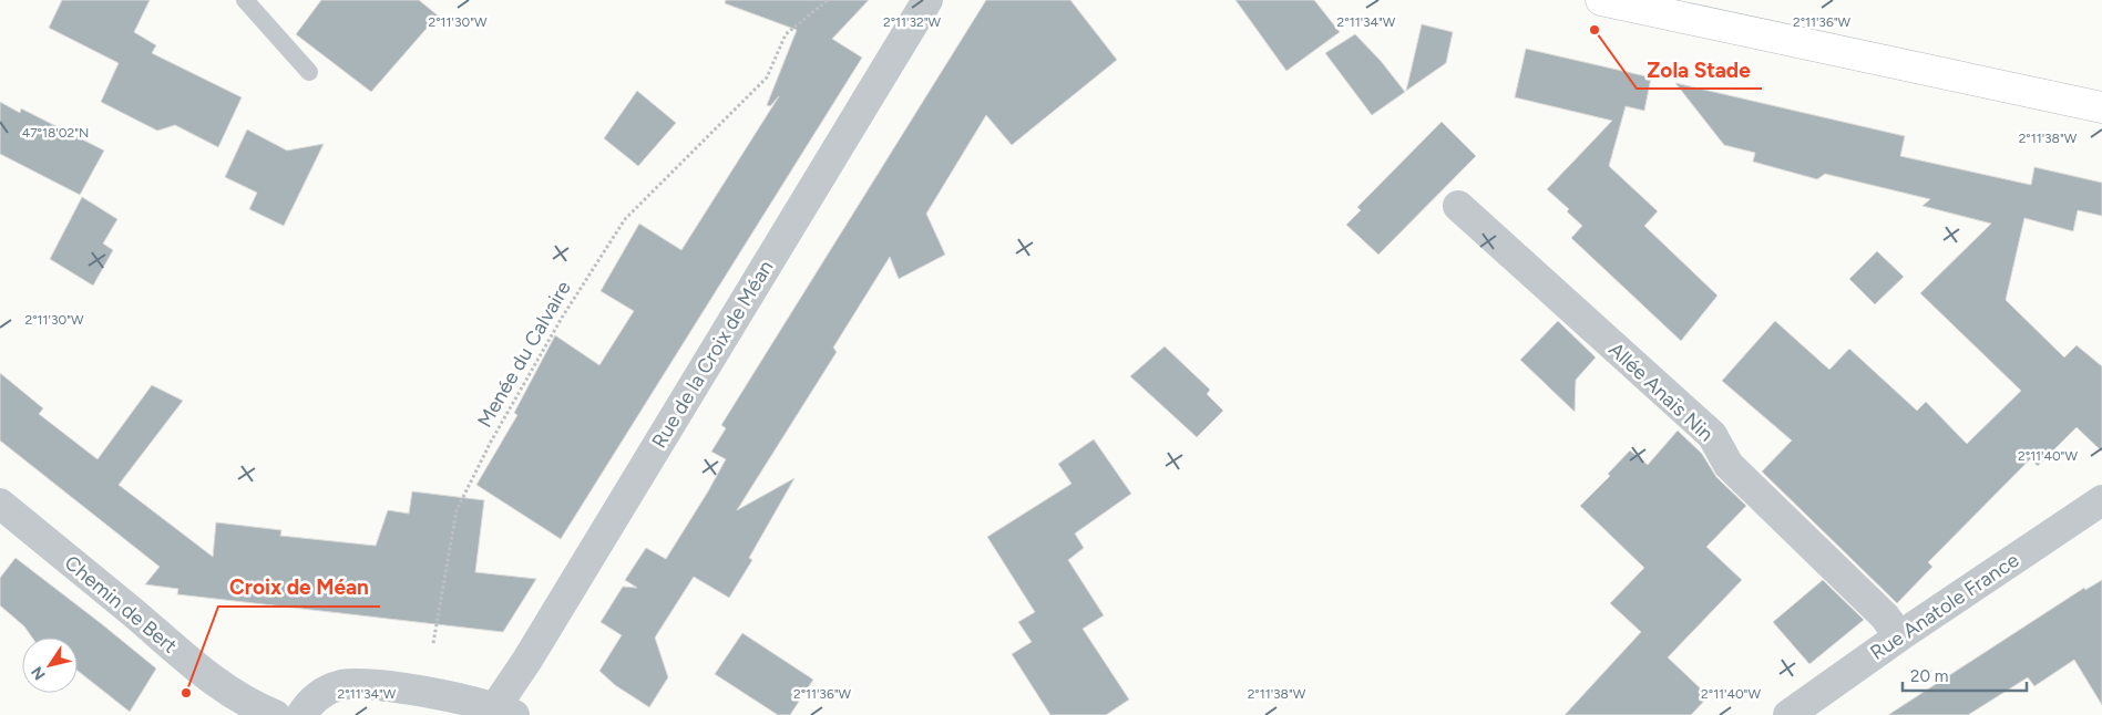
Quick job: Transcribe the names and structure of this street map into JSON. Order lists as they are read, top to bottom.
{
  "streets": {
    "street": [
      "Rue de la Croix de Méan",
      "Allée Anaïs Nin",
      "Chemin de Bert",
      "Rue Anatole France"
    ],
    "path": ["Menée du Calvaire"]
  },
  "crossings": [
    ["Allée Anaïs Nin", "Rue Anatole France"]
  ],
  "places": ["Zola Stade", "Croix de Méan"],
  "scale_bar": "20 m",
  "north": "bottom left",
  "coordinates": [
    "2°11'30\"W",
    "2°11'32\"W",
    "2°11'34\"W",
    "2°11'36\"W",
    "47°18'02\"N",
    "2°11'38\"W",
    "2°11'40\"W"
  ]
}
